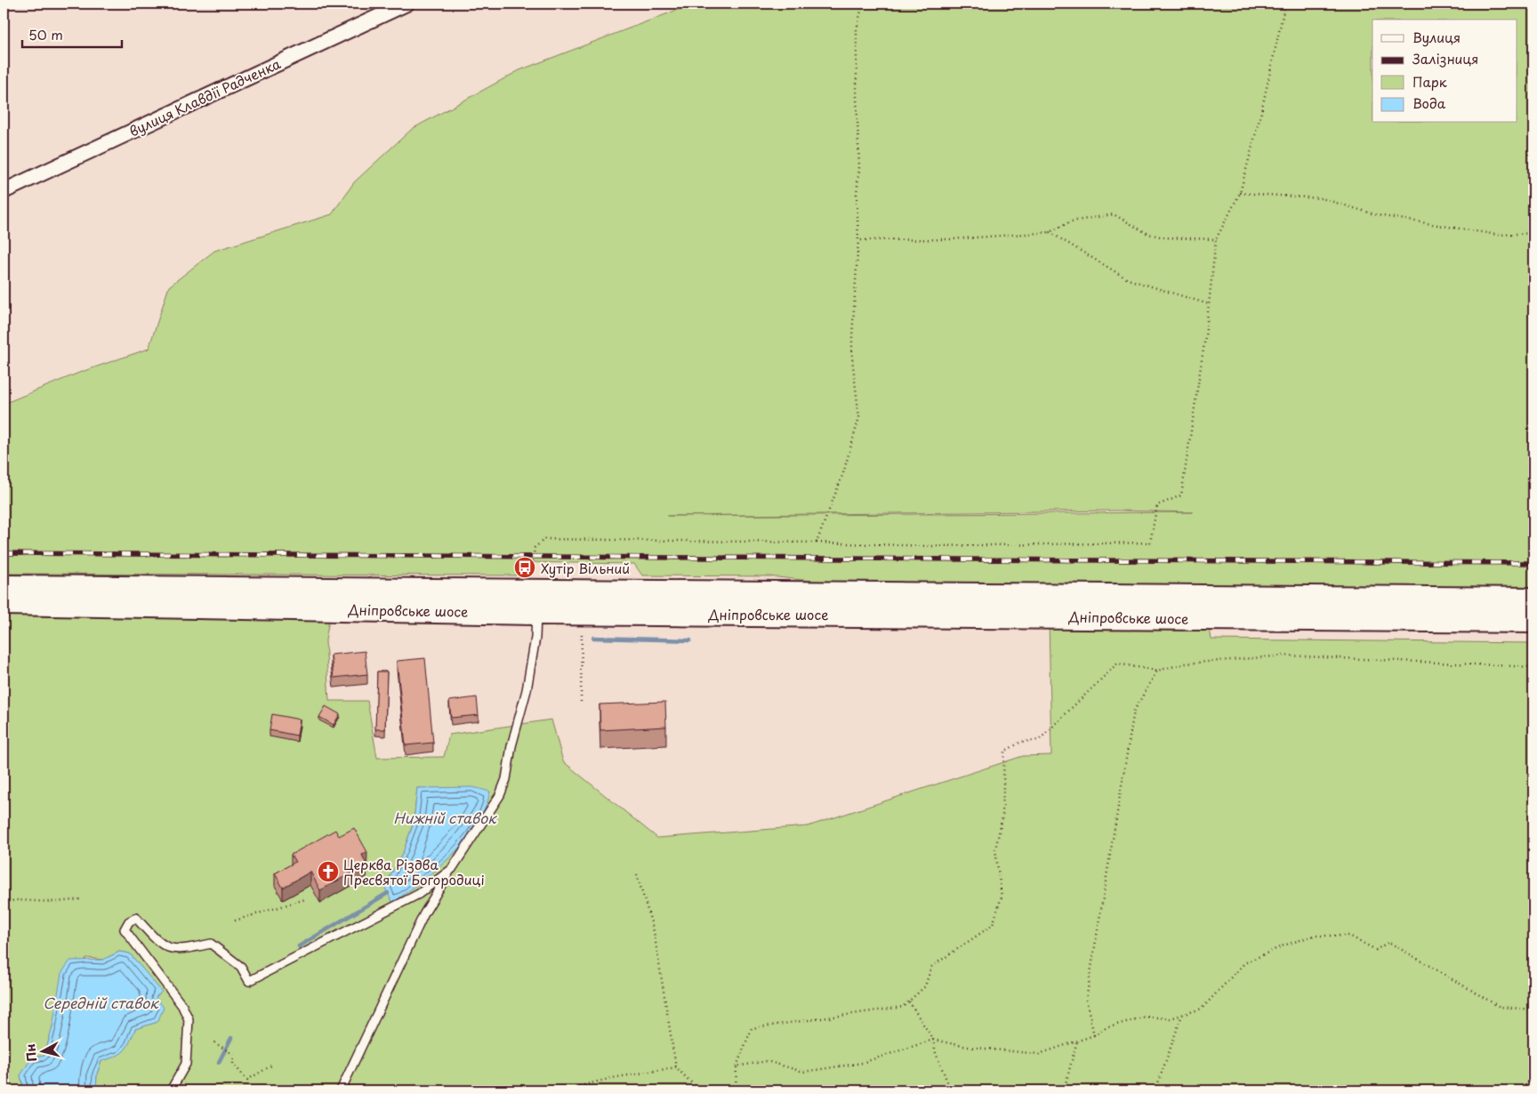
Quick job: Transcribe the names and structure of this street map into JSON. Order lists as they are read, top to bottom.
{
  "streets": {
    "main road": ["Дніпровське шосе"],
    "street": ["вулиця Клавдії Радченка"]
  },
  "water": ["Нижній ставок", "Середній ставок"],
  "places": {
    "bus stop": ["Хутір Вільний"],
    "church": ["Церква Різдва Пресвятої Богородиці"]
  },
  "legend": [
    "Вулиця",
    "Залізниця",
    "Парк",
    "Вода"
  ],
  "scale_bar": "50 m",
  "north": "left"
}
